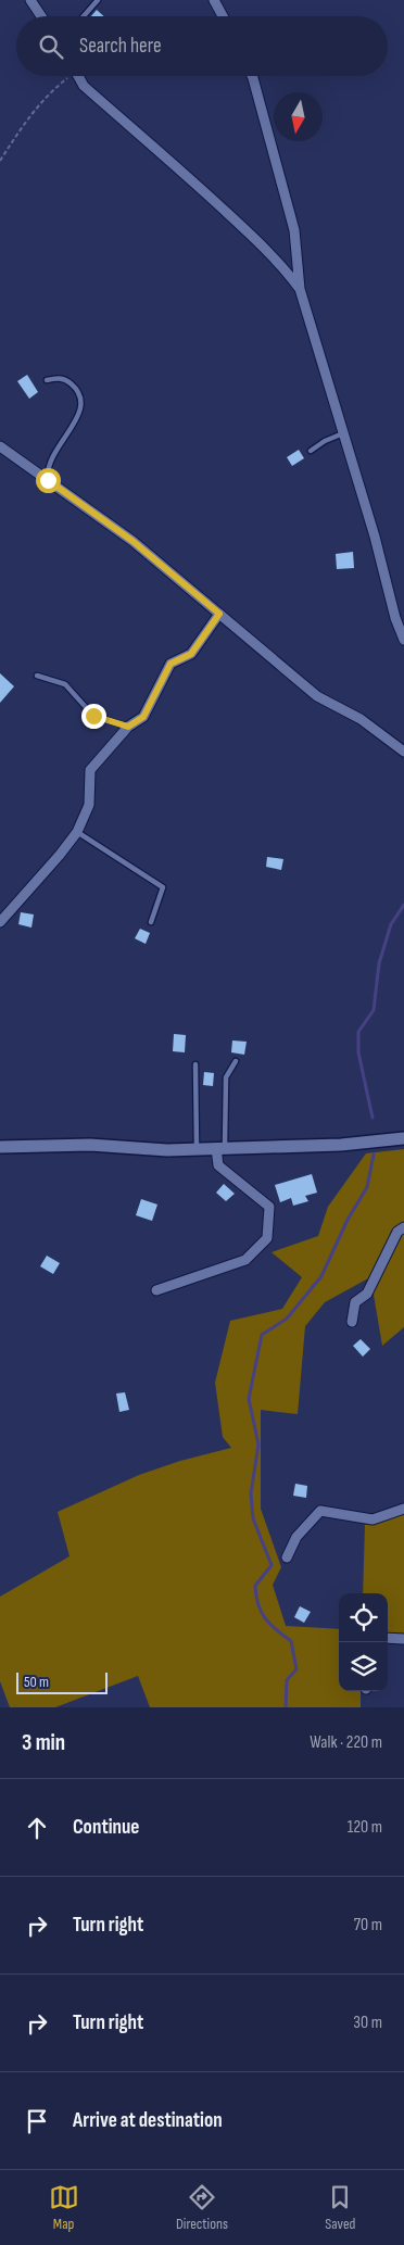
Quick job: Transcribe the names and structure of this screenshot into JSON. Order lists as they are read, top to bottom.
{
  "scale_bar": "50 m",
  "north": "bottom",
  "page": {
    "search": "Search here",
    "scale": "50 m",
    "heading": ["3 min", "Walk · 220 m"],
    "list": [
      ["Continue", "120 m"],
      ["Turn right", "70 m"],
      ["Turn right", "30 m"],
      "Arrive at destination"
    ],
    "nav": ["Map", "Directions", "Saved"]
  }
}
